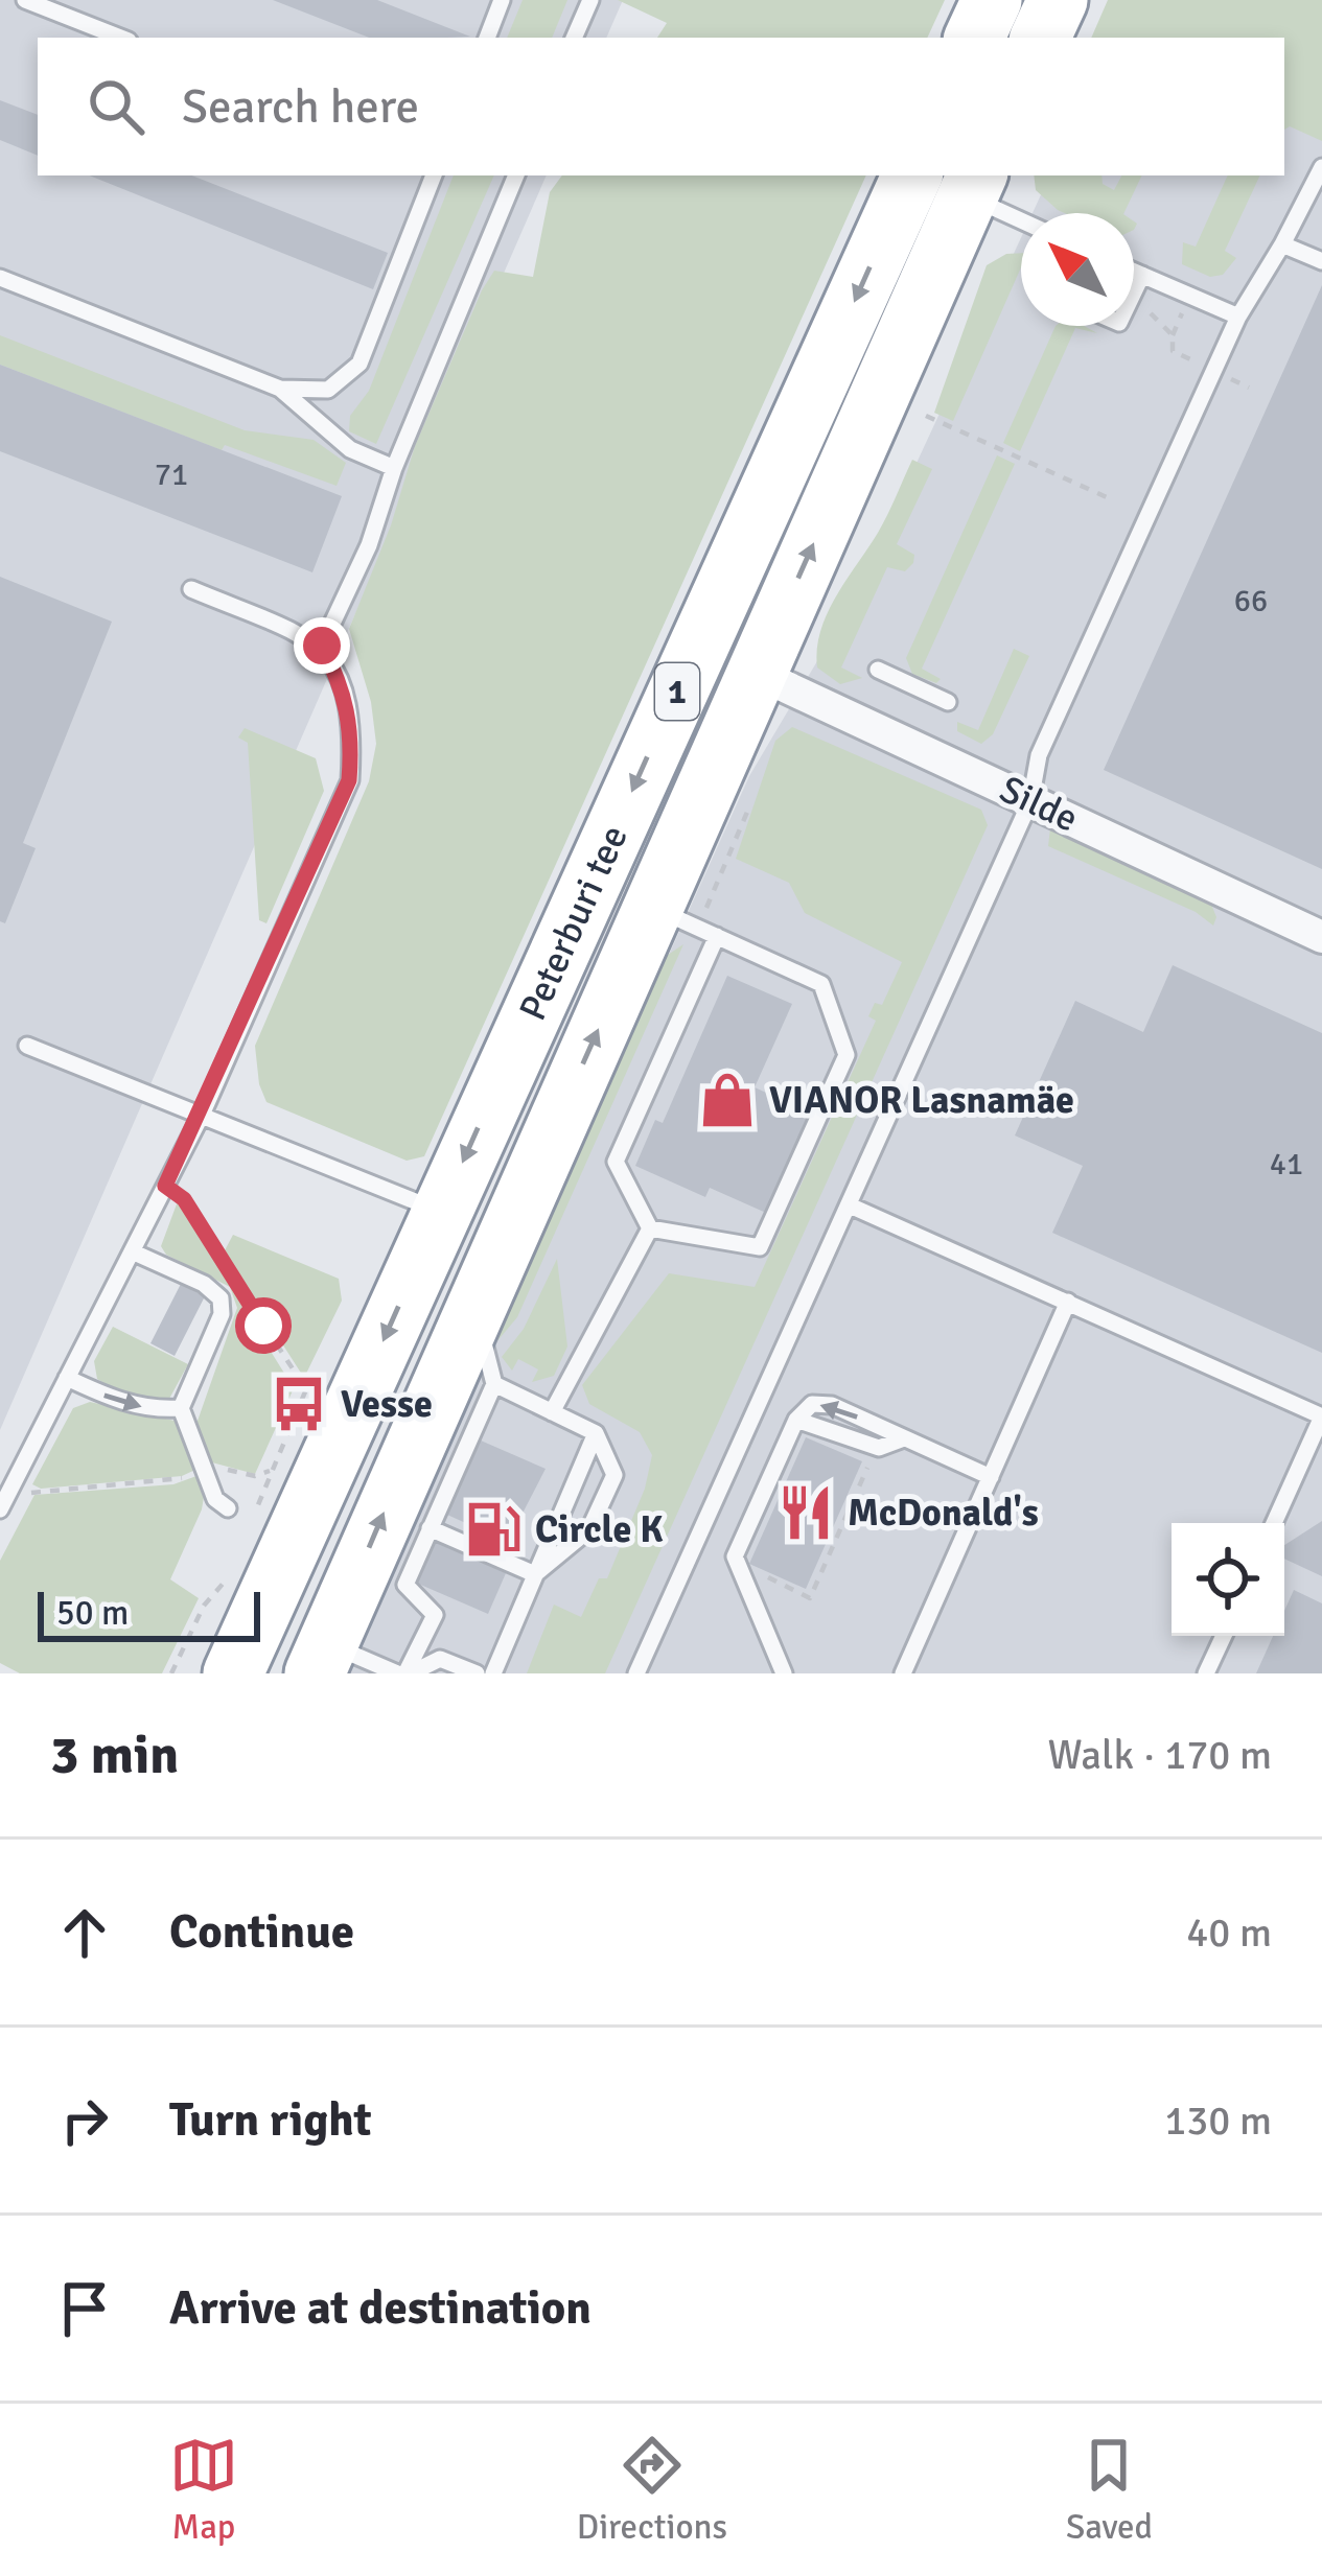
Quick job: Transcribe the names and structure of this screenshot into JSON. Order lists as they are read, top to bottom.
{
  "streets": {
    "highway": ["1", "Peterburi tee"],
    "street": ["Silde"]
  },
  "crossings": [
    ["Silde", "Peterburi tee"]
  ],
  "places": {
    "shop": ["VIANOR Lasnamäe"],
    "bus stop": ["Vesse"],
    "restaurant": ["McDonald's"],
    "fuel station": ["Circle K"]
  },
  "house_numbers": ["71", "66", "41"],
  "scale_bar": "50 m",
  "north": "top left",
  "page": {
    "search": "Search here",
    "scale": "50 m",
    "heading": ["3 min", "Walk · 170 m"],
    "list": [
      ["Continue", "40 m"],
      ["Turn right", "130 m"],
      "Arrive at destination"
    ],
    "nav": ["Map", "Directions", "Saved"]
  }
}
